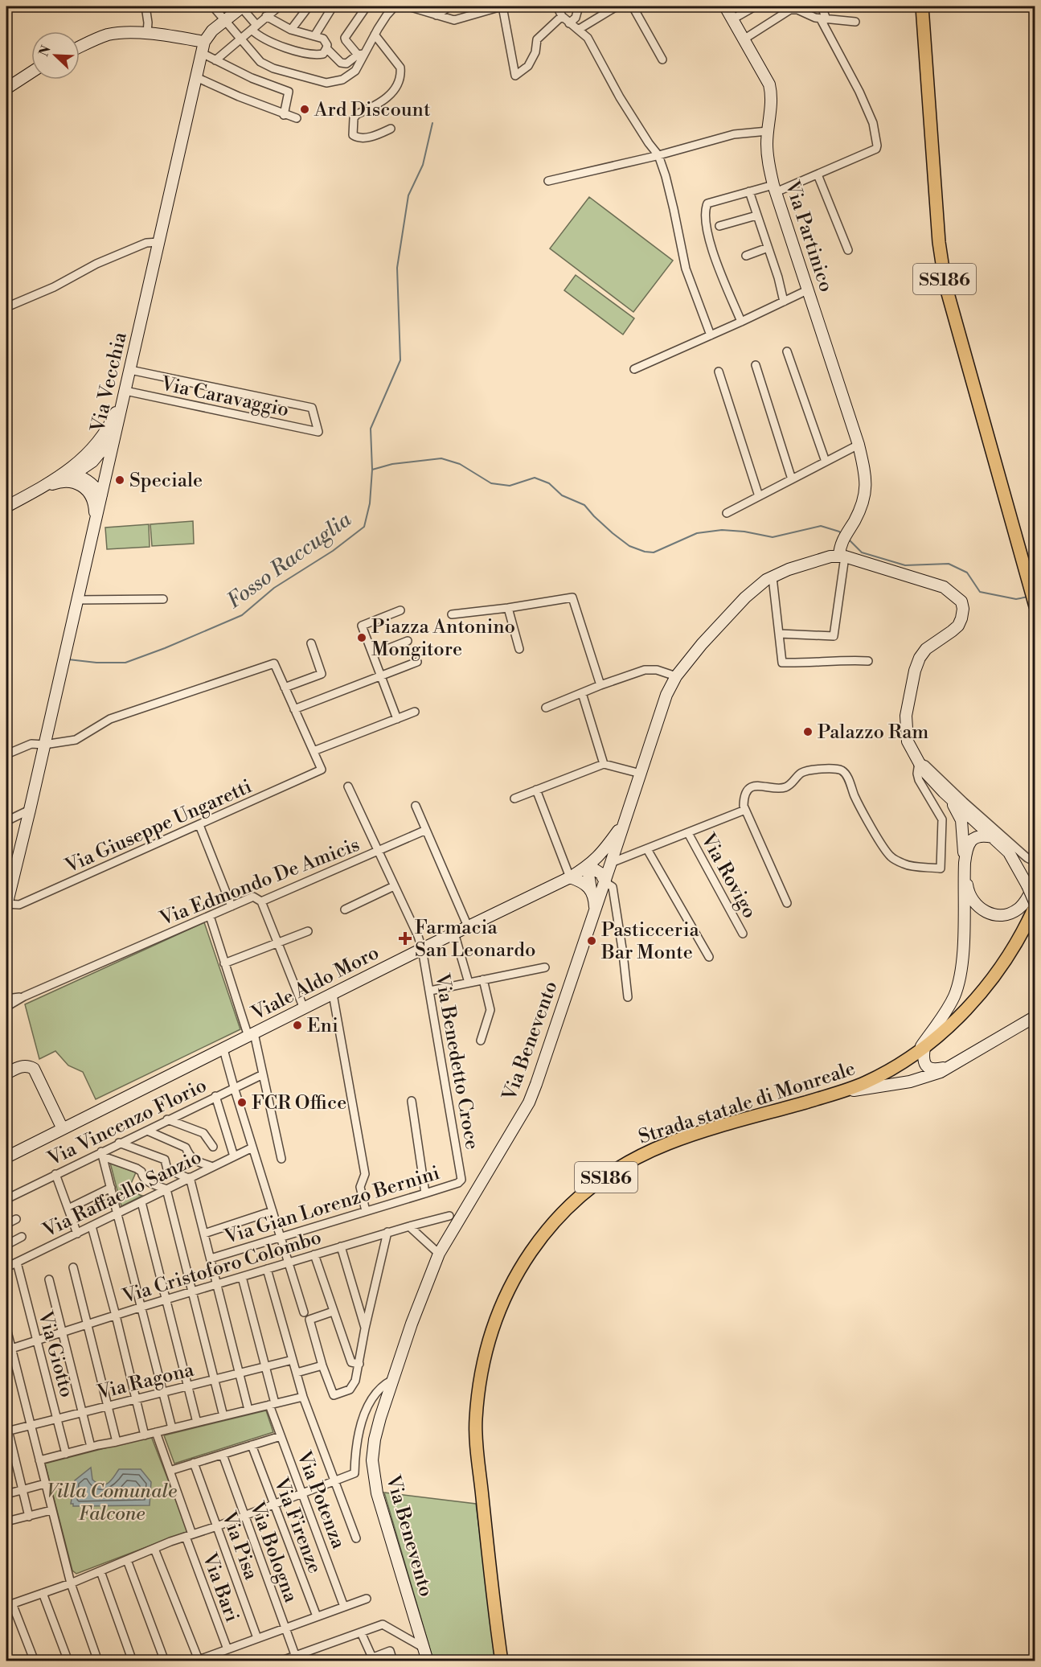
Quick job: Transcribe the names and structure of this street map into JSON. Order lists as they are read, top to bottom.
{
  "streets": {
    "main road": [
      "Via Partinico",
      "SS186",
      "Via Vecchia",
      "Viale Aldo Moro",
      "Via Benevento",
      "Strada statale di Monreale"
    ],
    "street": [
      "Via Caravaggio",
      "Via Giuseppe Ungaretti",
      "Via Rovigo",
      "Via Edmondo De Amicis",
      "Via Benedetto Croce",
      "Via Vincenzo Florio",
      "Via Raffaello Sanzio",
      "Via Gian Lorenzo Bernini",
      "Via Cristoforo Colombo",
      "Via Giotto",
      "Via Ragona",
      "Via Potenza",
      "Via Firenze",
      "Via Pisa",
      "Via Bologna",
      "Via Bari"
    ]
  },
  "crossings": [
    ["Via Partinico", "Via Benevento"],
    ["Via Vecchia", "Via Caravaggio"],
    ["Via Vecchia", "Via Giuseppe Ungaretti"],
    ["Via Edmondo De Amicis", "Via Benedetto Croce"],
    ["Viale Aldo Moro", "Via Benevento"],
    ["Viale Aldo Moro", "Via Benedetto Croce"],
    ["Via Benedetto Croce", "Via Gian Lorenzo Bernini"],
    ["Via Raffaello Sanzio", "Via Giotto"],
    ["Via Cristoforo Colombo", "Via Giotto"],
    ["Via Cristoforo Colombo", "Via Potenza"],
    ["Via Giotto", "Via Ragona"],
    ["Via Ragona", "Via Potenza"]
  ],
  "water": ["Fosso Raccuglia"],
  "parks": ["Villa Comunale Falcone"],
  "places": {
    "other": [
      "Ard Discount",
      "Speciale",
      "Piazza Antonino Mongitore",
      "Palazzo Ram",
      "Pasticceria Bar Monte",
      "Eni",
      "FCR Office"
    ],
    "health": ["Farmacia San Leonardo"]
  },
  "north": "top left"
}
